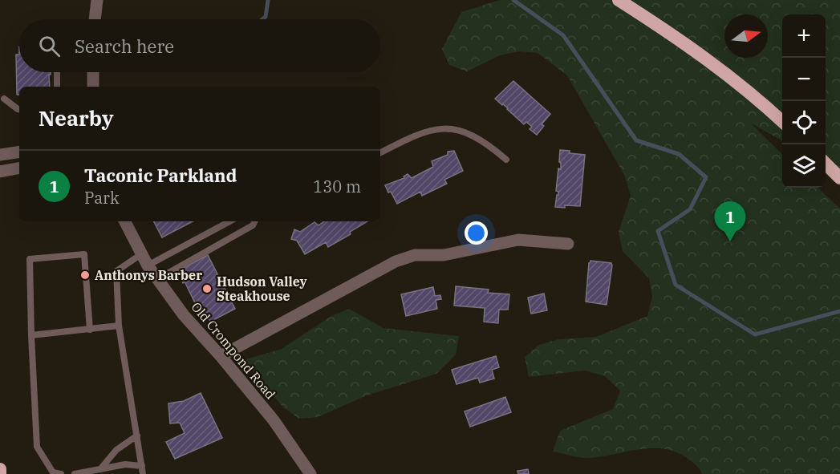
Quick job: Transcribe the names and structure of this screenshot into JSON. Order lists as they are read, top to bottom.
{
  "streets": {
    "street": ["Old Crompond Road"]
  },
  "places": ["Anthonys Barber", "Hudson Valley Steakhouse"],
  "north": "right",
  "page": {
    "map_buttons": ["+", "−"],
    "search": "Search here",
    "heading": "Nearby",
    "list": [
      {
        "mark": "1",
        "name": "Taconic Parkland",
        "note": "Park",
        "value": "130 m"
      }
    ],
    "pins": "1"
  }
}
